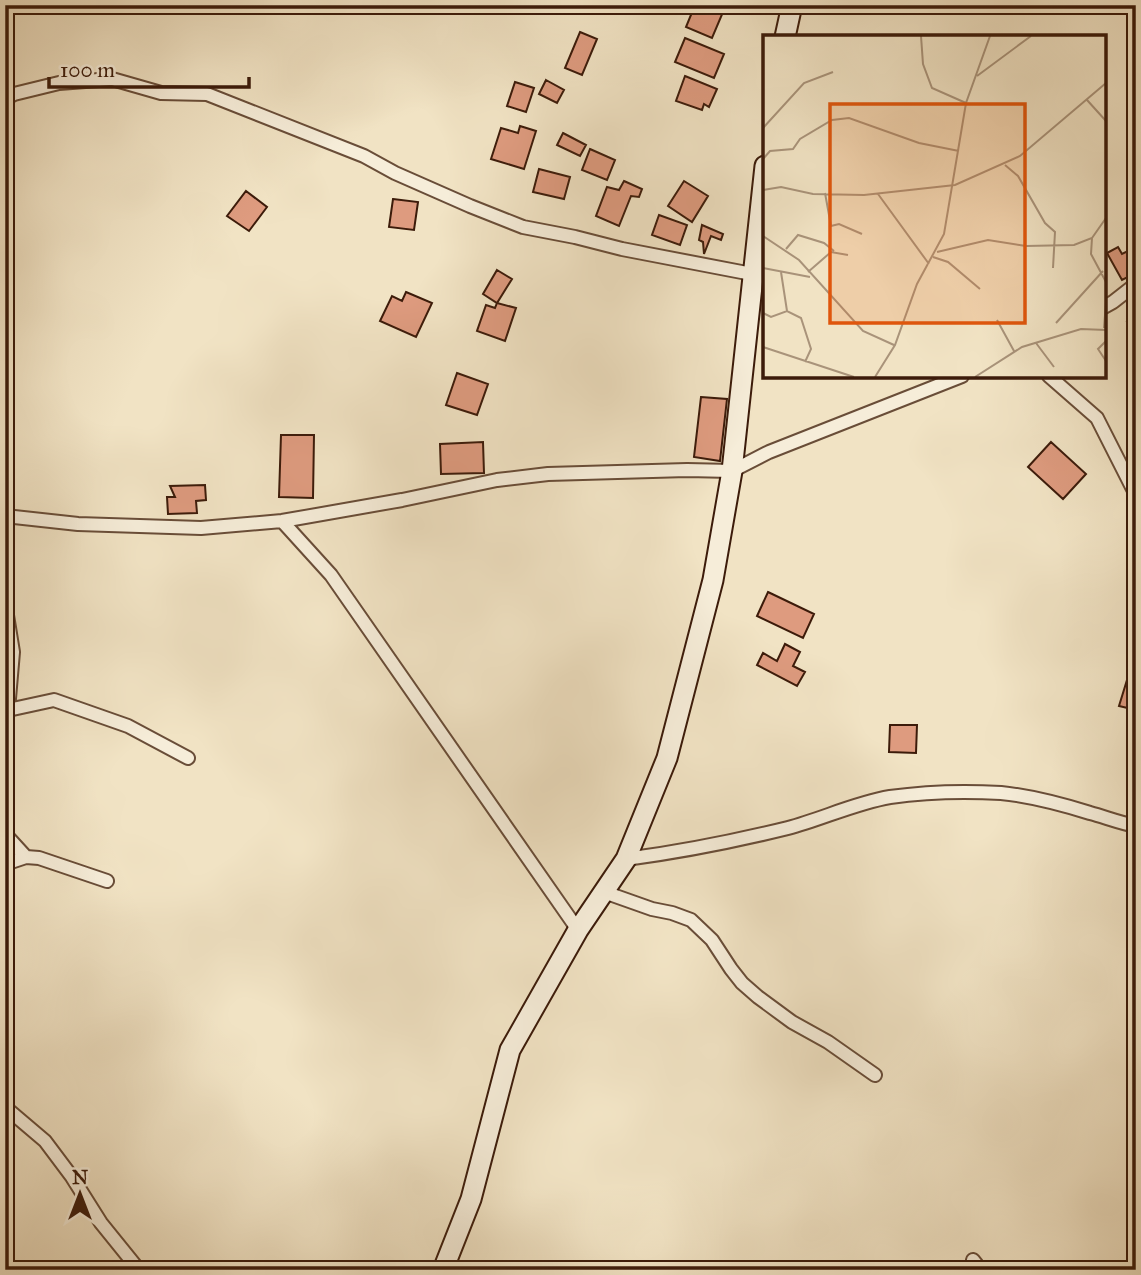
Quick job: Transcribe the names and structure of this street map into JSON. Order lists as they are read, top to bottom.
{
  "scale_bar": "100 m",
  "north": "top"
}
